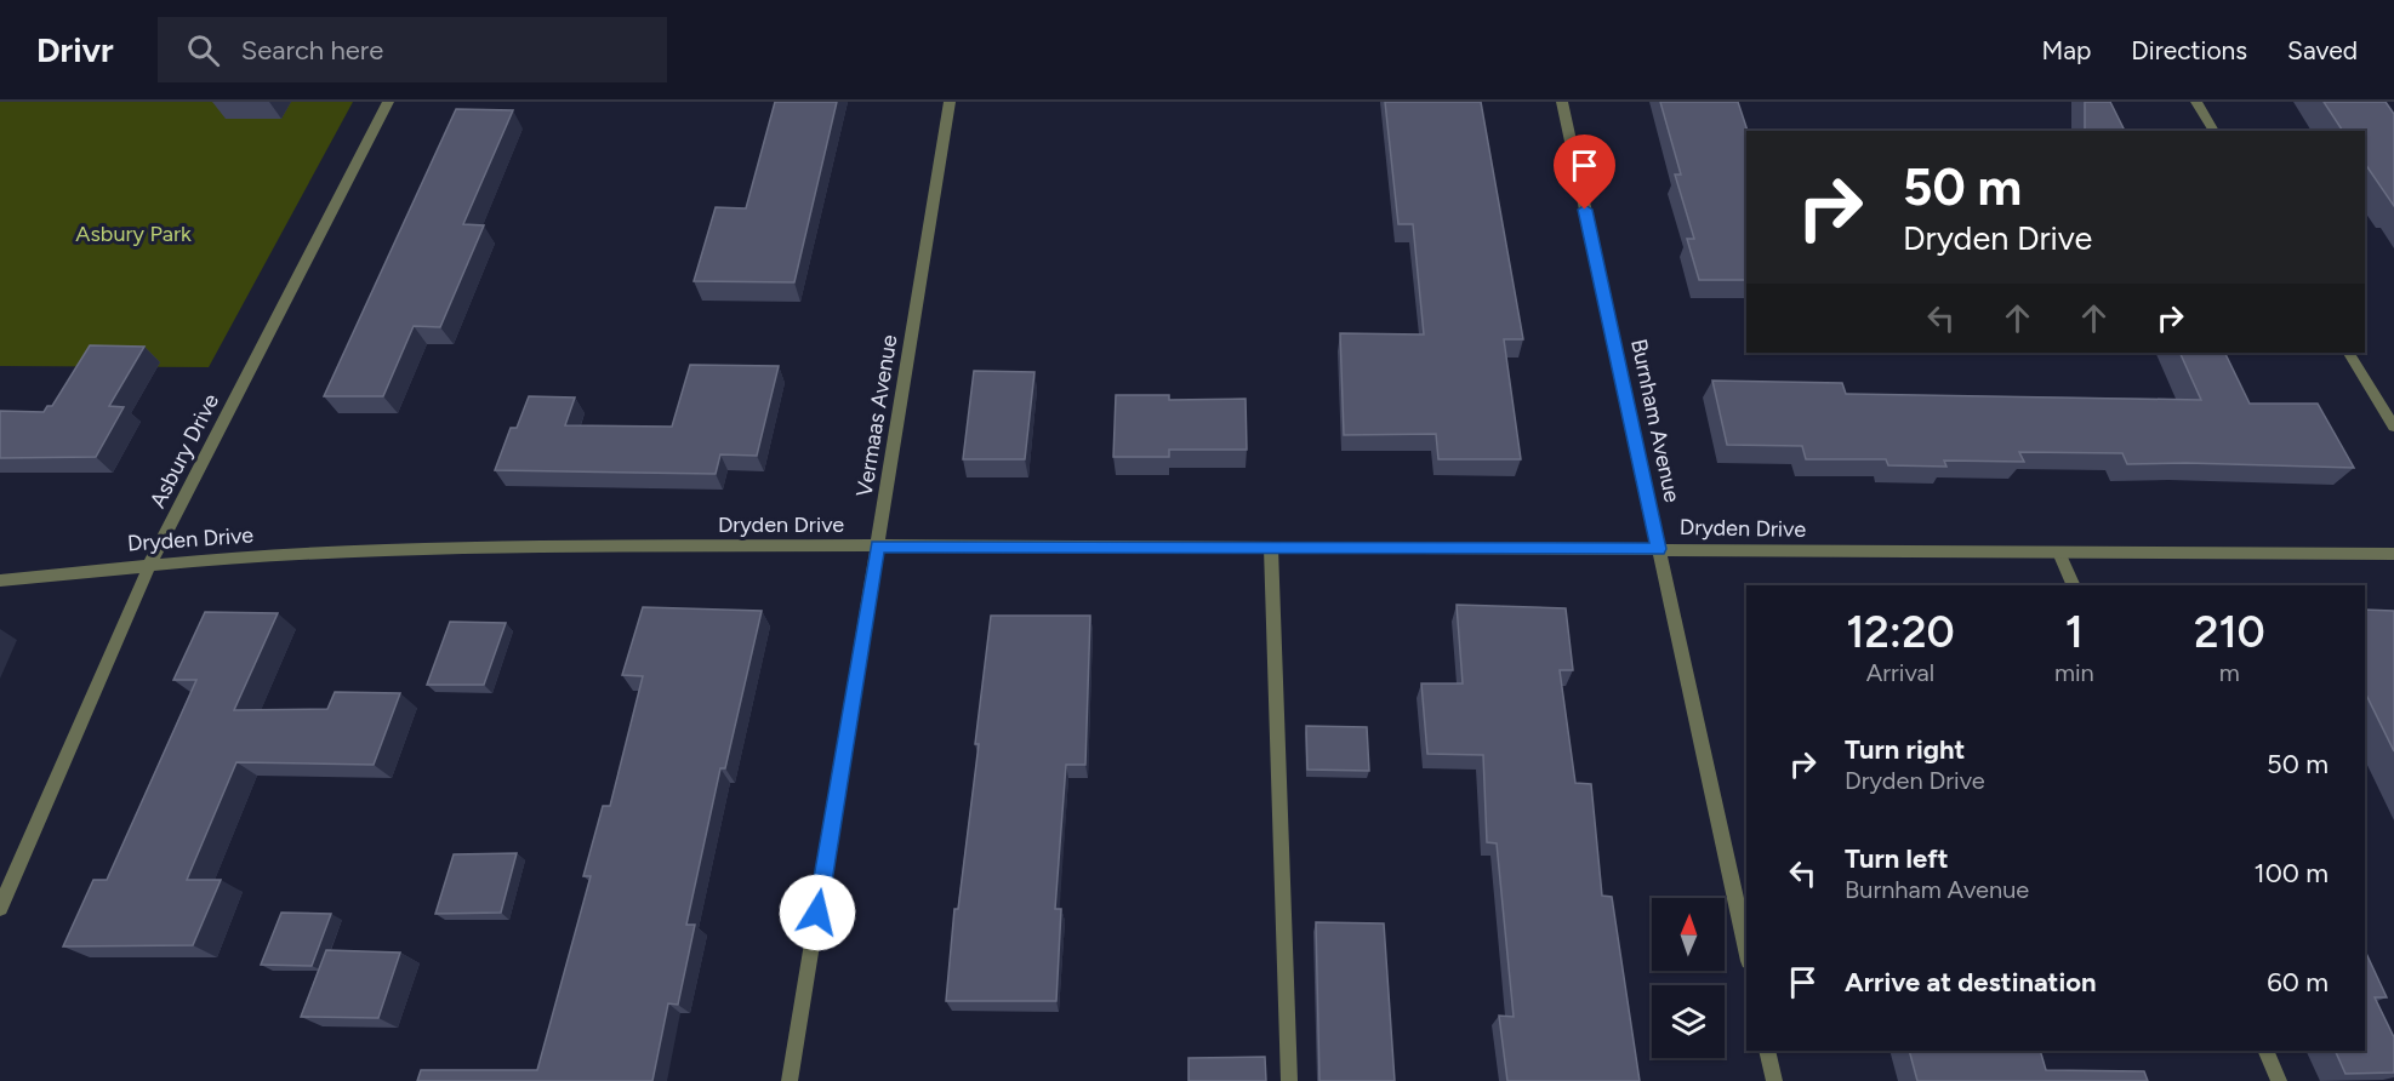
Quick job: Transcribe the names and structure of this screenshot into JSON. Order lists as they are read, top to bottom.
{
  "streets": {
    "street": [
      "Vermaas Avenue",
      "Burnham Avenue",
      "Asbury Drive",
      "Dryden Drive"
    ]
  },
  "crossings": [
    ["Vermaas Avenue", "Dryden Drive"],
    ["Burnham Avenue", "Dryden Drive"],
    ["Asbury Drive", "Dryden Drive"]
  ],
  "parks": ["Asbury Park"],
  "north": "top",
  "page": {
    "header": "Drivr",
    "search": "Search here",
    "nav": ["Map", "Directions", "Saved"],
    "turn": ["50 m", "Dryden Drive"],
    "eta": [
      "12:20",
      "Arrival",
      "1",
      "min",
      "210",
      "m"
    ],
    "list": [
      {
        "name": "Turn right",
        "note": "Dryden Drive",
        "value": "50 m"
      },
      {
        "name": "Turn left",
        "note": "Burnham Avenue",
        "value": "100 m"
      },
      {
        "name": "Arrive at destination",
        "value": "60 m"
      }
    ]
  }
}
